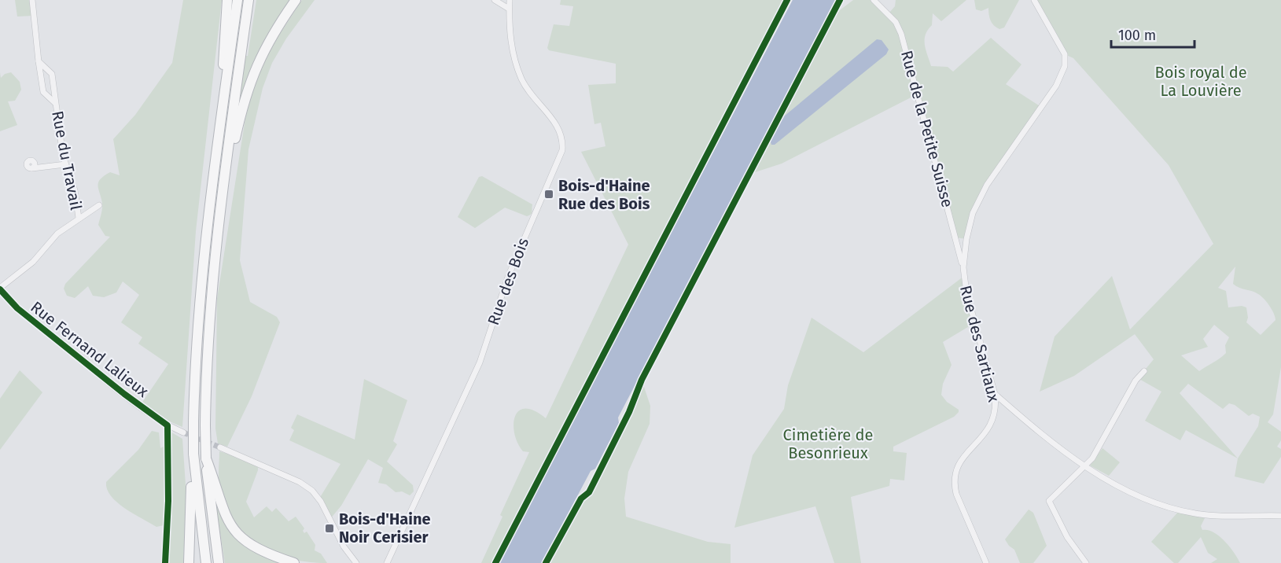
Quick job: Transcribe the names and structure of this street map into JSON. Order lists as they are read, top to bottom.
{
  "streets": {
    "street": [
      "Rue de la Petite Suisse",
      "Rue du Travail",
      "Rue des Bois",
      "Rue des Sartiaux",
      "Rue Fernand Lalieux"
    ]
  },
  "crossings": [
    ["Rue de la Petite Suisse", "Rue des Sartiaux"]
  ],
  "parks": ["Bois royal de La Louvière", "Cimetière de Besonrieux"],
  "places": {
    "transit": ["Bois-d'Haine Rue des Bois", "Bois-d'Haine Noir Cerisier"]
  },
  "scale_bar": "100 m"
}
